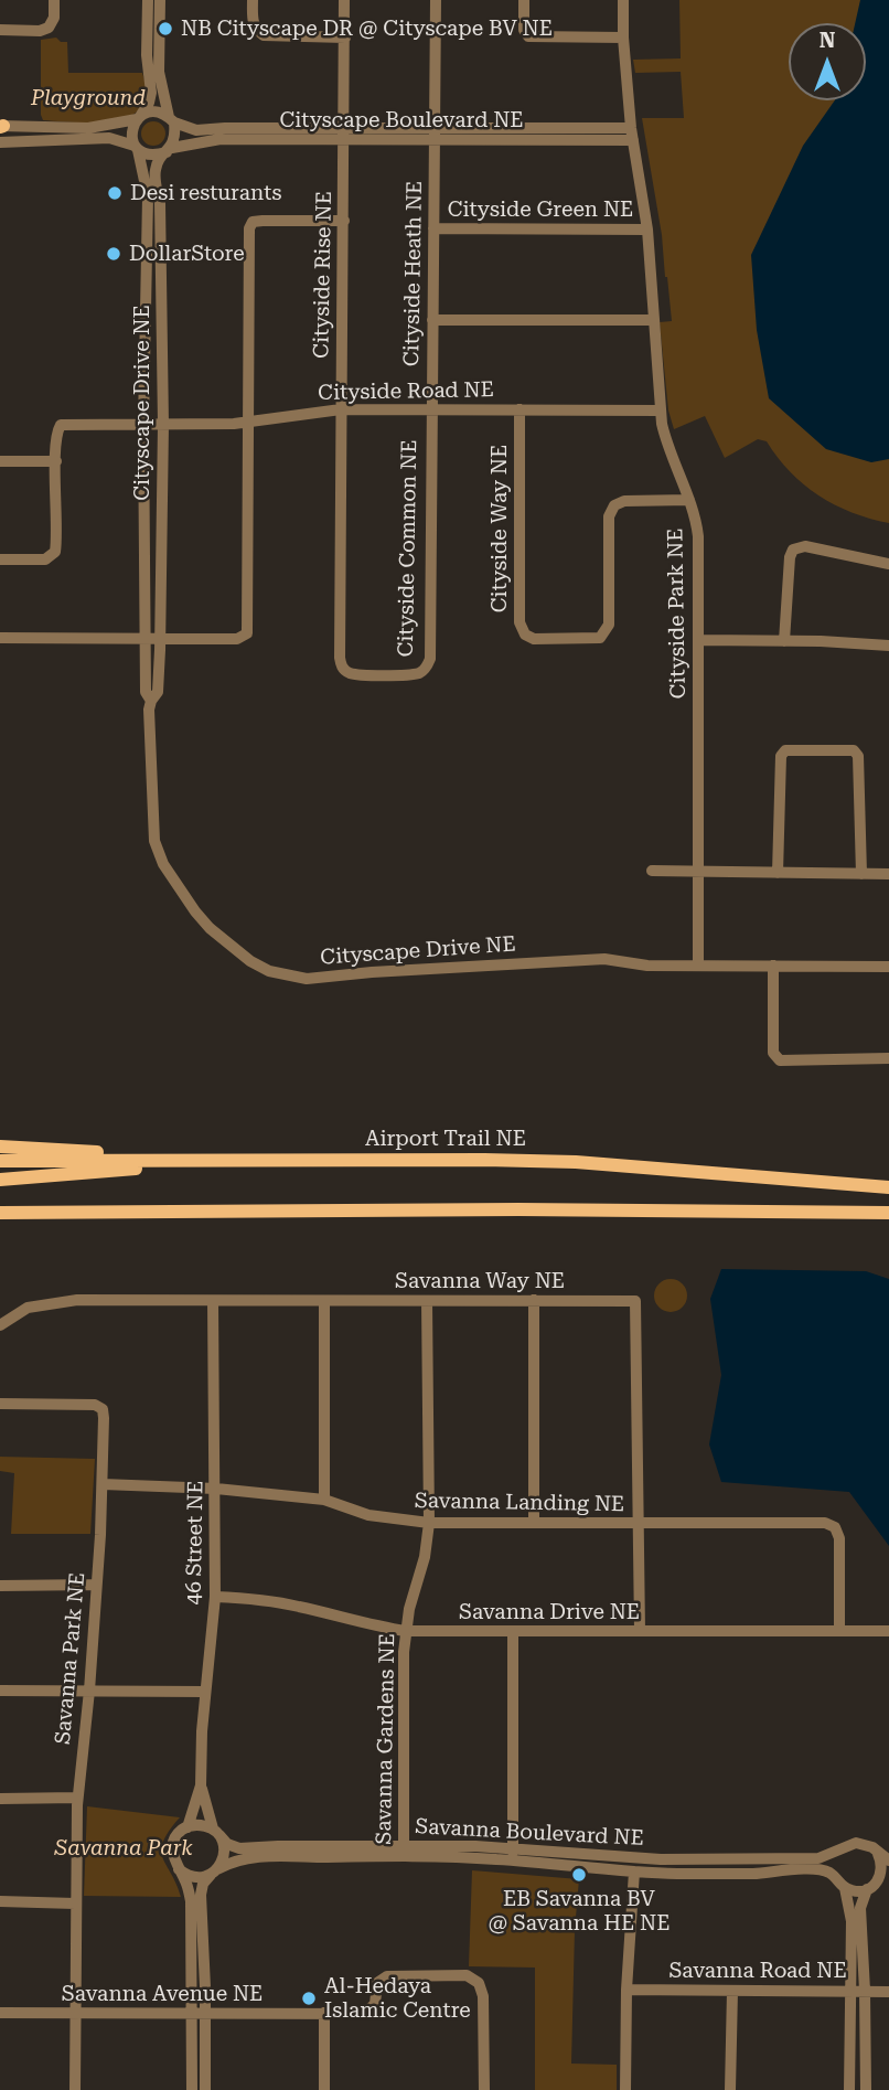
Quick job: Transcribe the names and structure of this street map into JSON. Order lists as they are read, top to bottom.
{
  "streets": {
    "main road": ["Airport Trail NE"],
    "street": [
      "Cityscape Boulevard NE",
      "Cityside Green NE",
      "Cityside Heath NE",
      "Cityside Rise NE",
      "Cityside Road NE",
      "Cityscape Drive NE",
      "Cityside Way NE",
      "Cityside Common NE",
      "Cityside Park NE",
      "Savanna Way NE",
      "Savanna Landing NE",
      "46 Street NE",
      "Savanna Drive NE",
      "Savanna Park NE",
      "Savanna Gardens NE",
      "Savanna Boulevard NE",
      "Savanna Road NE",
      "Savanna Avenue NE"
    ]
  },
  "crossings": [
    ["Cityscape Boulevard NE", "Cityside Heath NE"],
    ["Cityscape Boulevard NE", "Cityside Rise NE"],
    ["Cityscape Boulevard NE", "Cityscape Drive NE"],
    ["Cityscape Boulevard NE", "Cityside Park NE"],
    ["Cityside Green NE", "Cityside Heath NE"],
    ["Cityside Green NE", "Cityside Park NE"],
    ["Cityside Heath NE", "Cityside Road NE"],
    ["Cityside Heath NE", "Cityside Common NE"],
    ["Cityside Rise NE", "Cityside Road NE"],
    ["Cityside Rise NE", "Cityside Common NE"],
    ["Cityside Road NE", "Cityscape Drive NE"],
    ["Cityside Road NE", "Cityside Way NE"],
    ["Cityside Road NE", "Cityside Common NE"],
    ["Cityside Road NE", "Cityside Park NE"],
    ["Cityscape Drive NE", "Cityside Park NE"],
    ["Cityside Way NE", "Cityside Park NE"],
    ["Savanna Way NE", "Savanna Landing NE"],
    ["Savanna Way NE", "46 Street NE"],
    ["Savanna Way NE", "Savanna Drive NE"],
    ["Savanna Way NE", "Savanna Gardens NE"],
    ["Savanna Landing NE", "46 Street NE"],
    ["Savanna Landing NE", "Savanna Drive NE"],
    ["Savanna Landing NE", "Savanna Park NE"],
    ["Savanna Landing NE", "Savanna Gardens NE"],
    ["46 Street NE", "Savanna Drive NE"],
    ["46 Street NE", "Savanna Boulevard NE"],
    ["Savanna Drive NE", "Savanna Gardens NE"],
    ["Savanna Park NE", "Savanna Avenue NE"],
    ["Savanna Gardens NE", "Savanna Boulevard NE"]
  ],
  "parks": ["Playground", "Savanna Park"],
  "places": [
    "NB Cityscape DR @ Cityscape BV NE",
    "Desi resturants",
    "DollarStore",
    "EB Savanna BV @ Savanna HE NE",
    "Al-Hedaya Islamic Centre"
  ],
  "north": "top"
}
